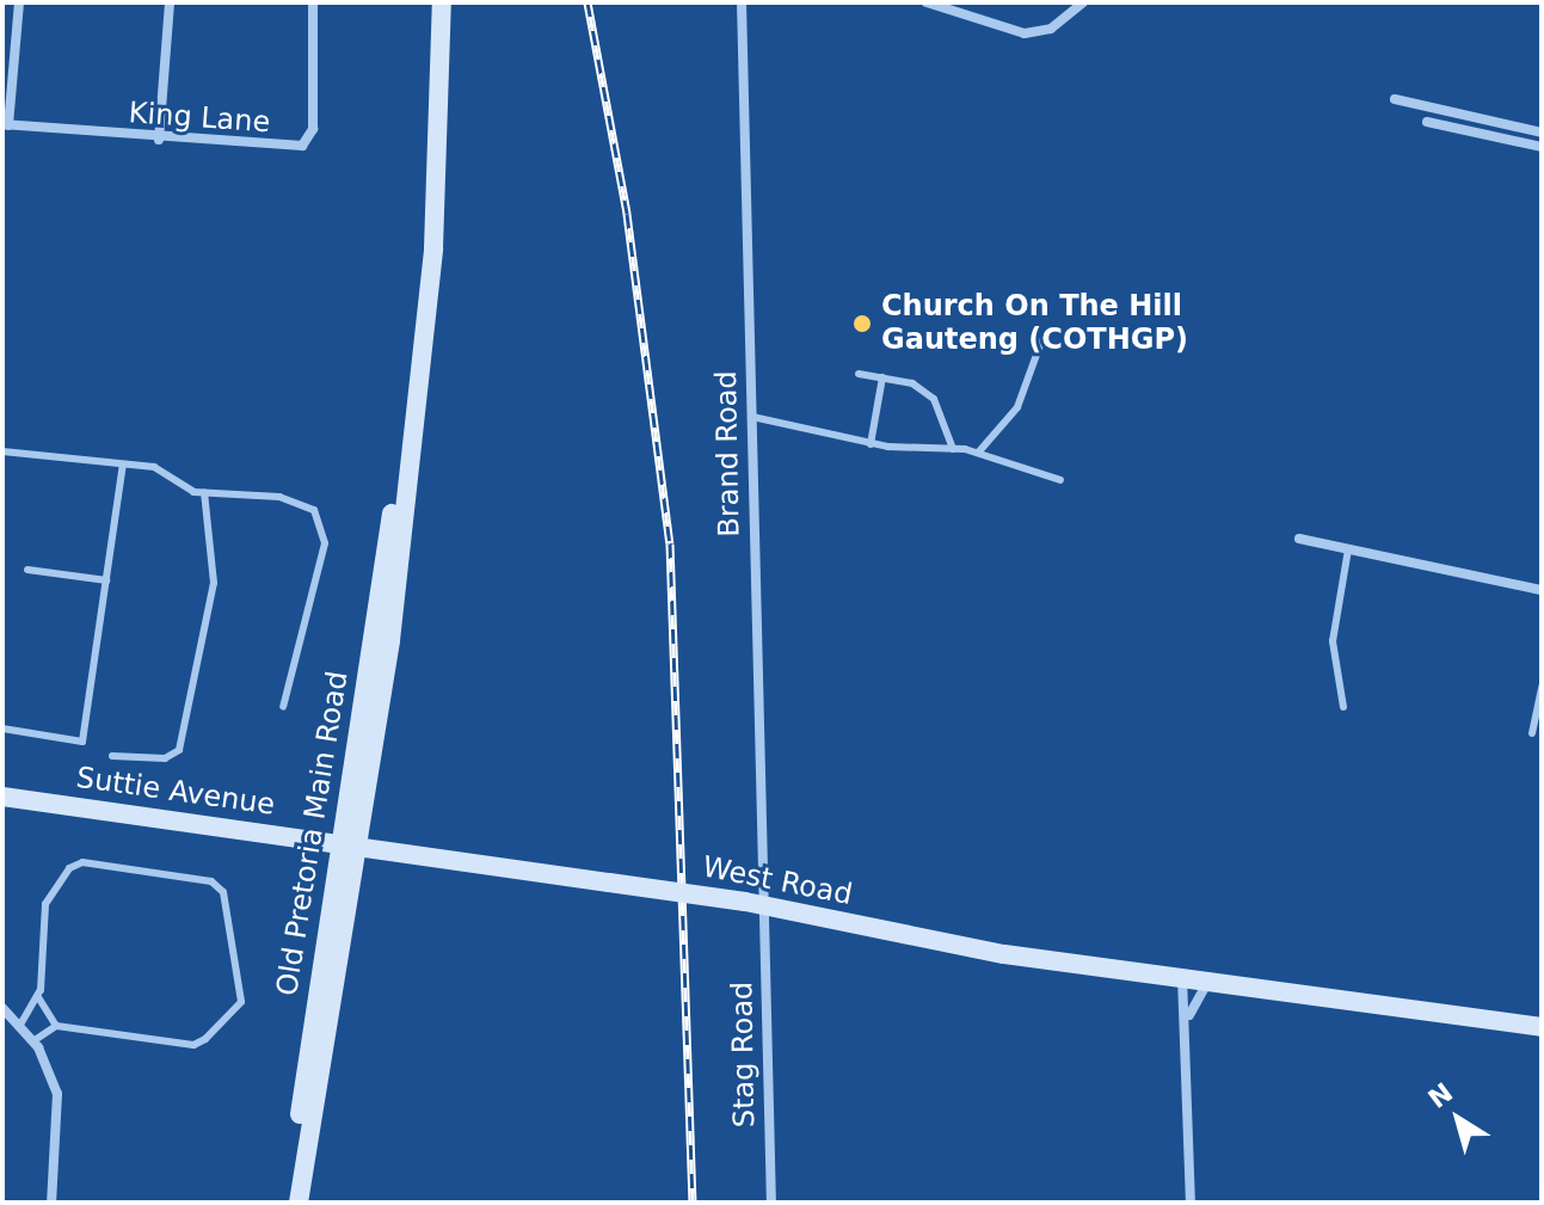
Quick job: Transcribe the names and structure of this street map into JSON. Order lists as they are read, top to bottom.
{
  "streets": {
    "main road": ["Suttie Avenue", "Old Pretoria Main Road", "West Road"],
    "street": ["King Lane", "Brand Road", "Stag Road"]
  },
  "crossings": [
    ["Brand Road", "West Road"],
    ["Brand Road", "Stag Road"],
    ["Suttie Avenue", "Old Pretoria Main Road"],
    ["Suttie Avenue", "West Road"],
    ["Old Pretoria Main Road", "West Road"],
    ["West Road", "Stag Road"]
  ],
  "places": ["Church On The Hill Gauteng (COTHGP)"],
  "north": "top left"
}
